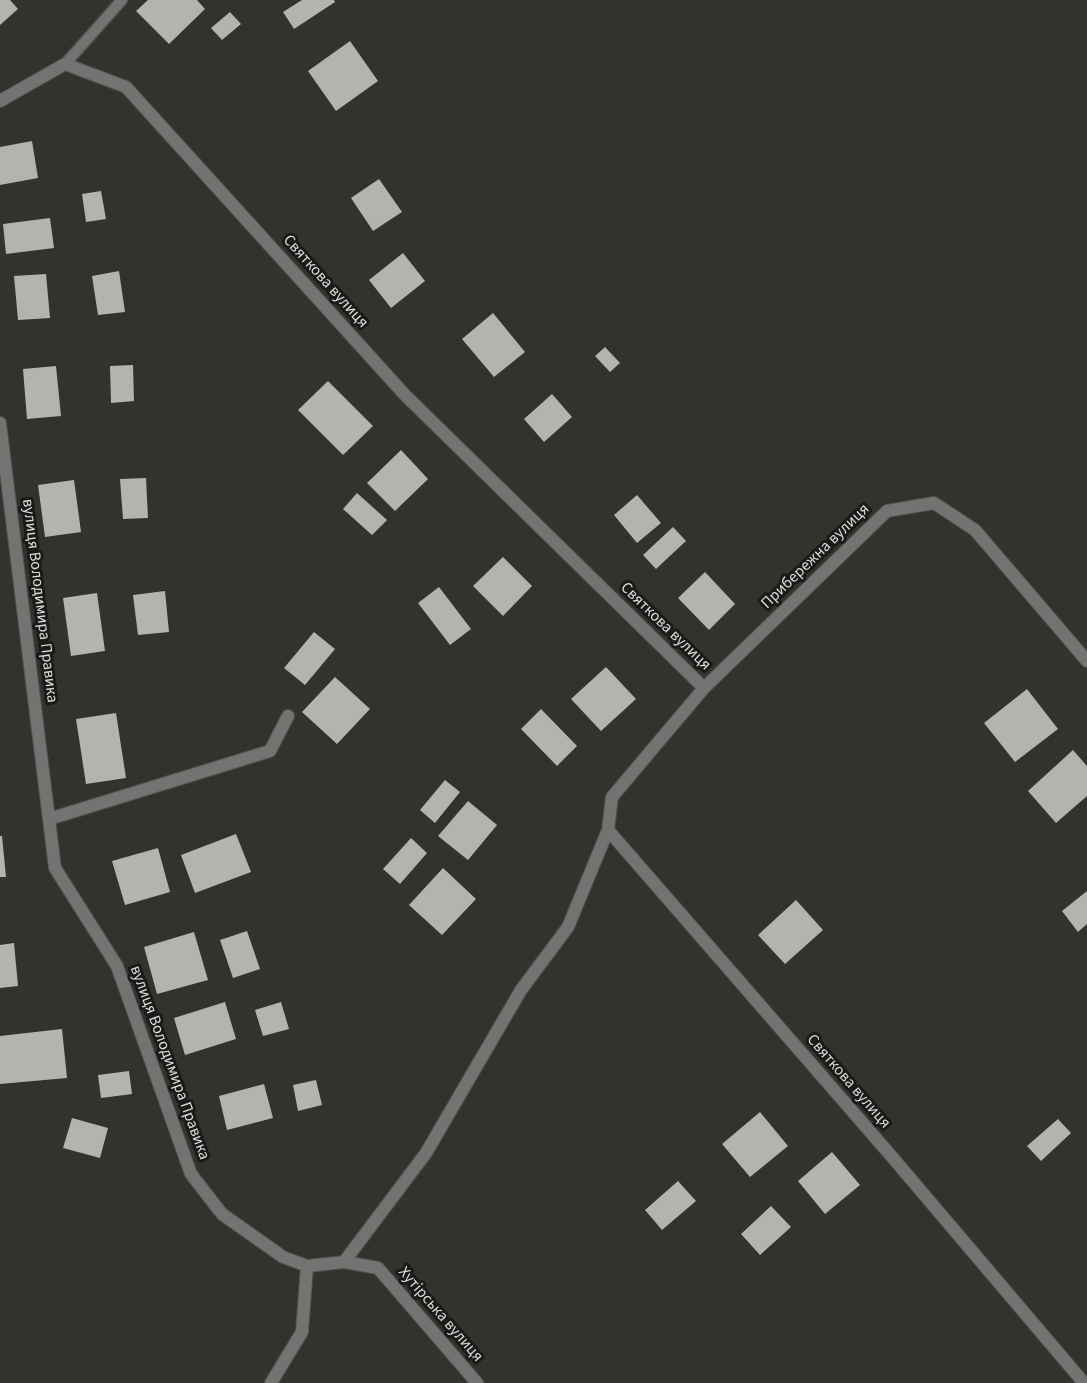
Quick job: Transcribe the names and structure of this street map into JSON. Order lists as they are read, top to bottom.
{
  "streets": {
    "street": [
      "Святкова вулиця",
      "Прибережна вулиця",
      "вулиця Володимира Правика",
      "Хутірська вулиця"
    ]
  },
  "crossings": [
    ["Святкова вулиця", "Прибережна вулиця"],
    ["вулиця Володимира Правика", "Хутірська вулиця"]
  ]
}
